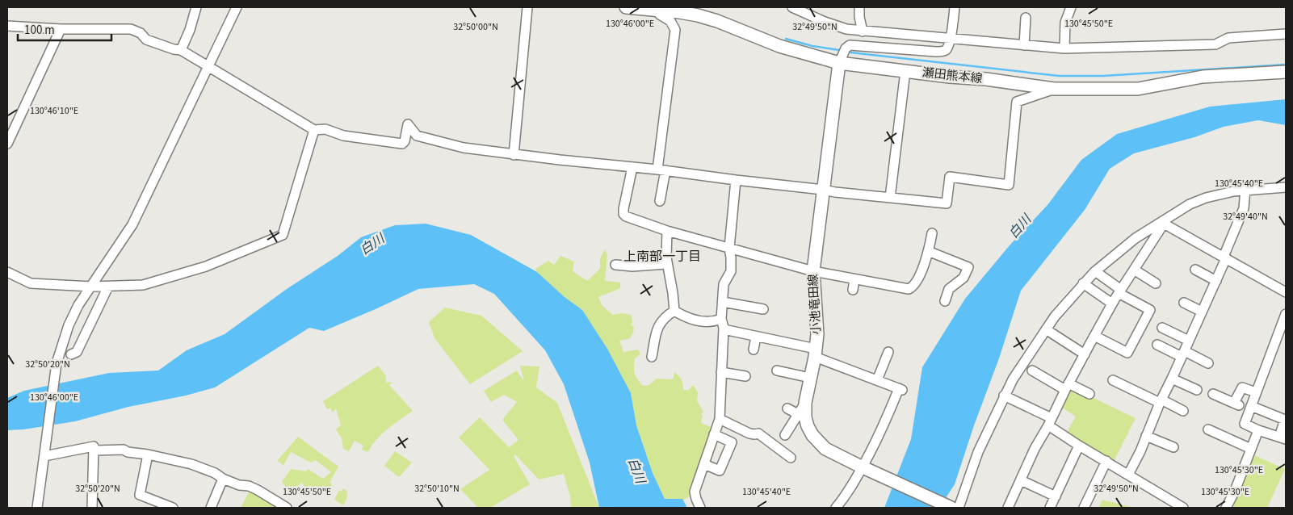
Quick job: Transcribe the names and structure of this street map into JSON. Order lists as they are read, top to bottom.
{
  "streets": {
    "main road": ["瀬田熊本線", "小池竜田線"]
  },
  "crossings": [
    ["瀬田熊本線", "小池竜田線"]
  ],
  "districts": ["上南部一丁目"],
  "water": ["白川"],
  "scale_bar": "100 m",
  "coordinates": [
    "130°46'00\"E",
    "130°45'50\"E",
    "32°50'00\"N",
    "32°49'50\"N",
    "130°46'10\"E",
    "130°45'40\"E",
    "32°49'40\"N",
    "32°50'20\"N",
    "130°45'30\"E",
    "32°50'10\"N"
  ]
}
